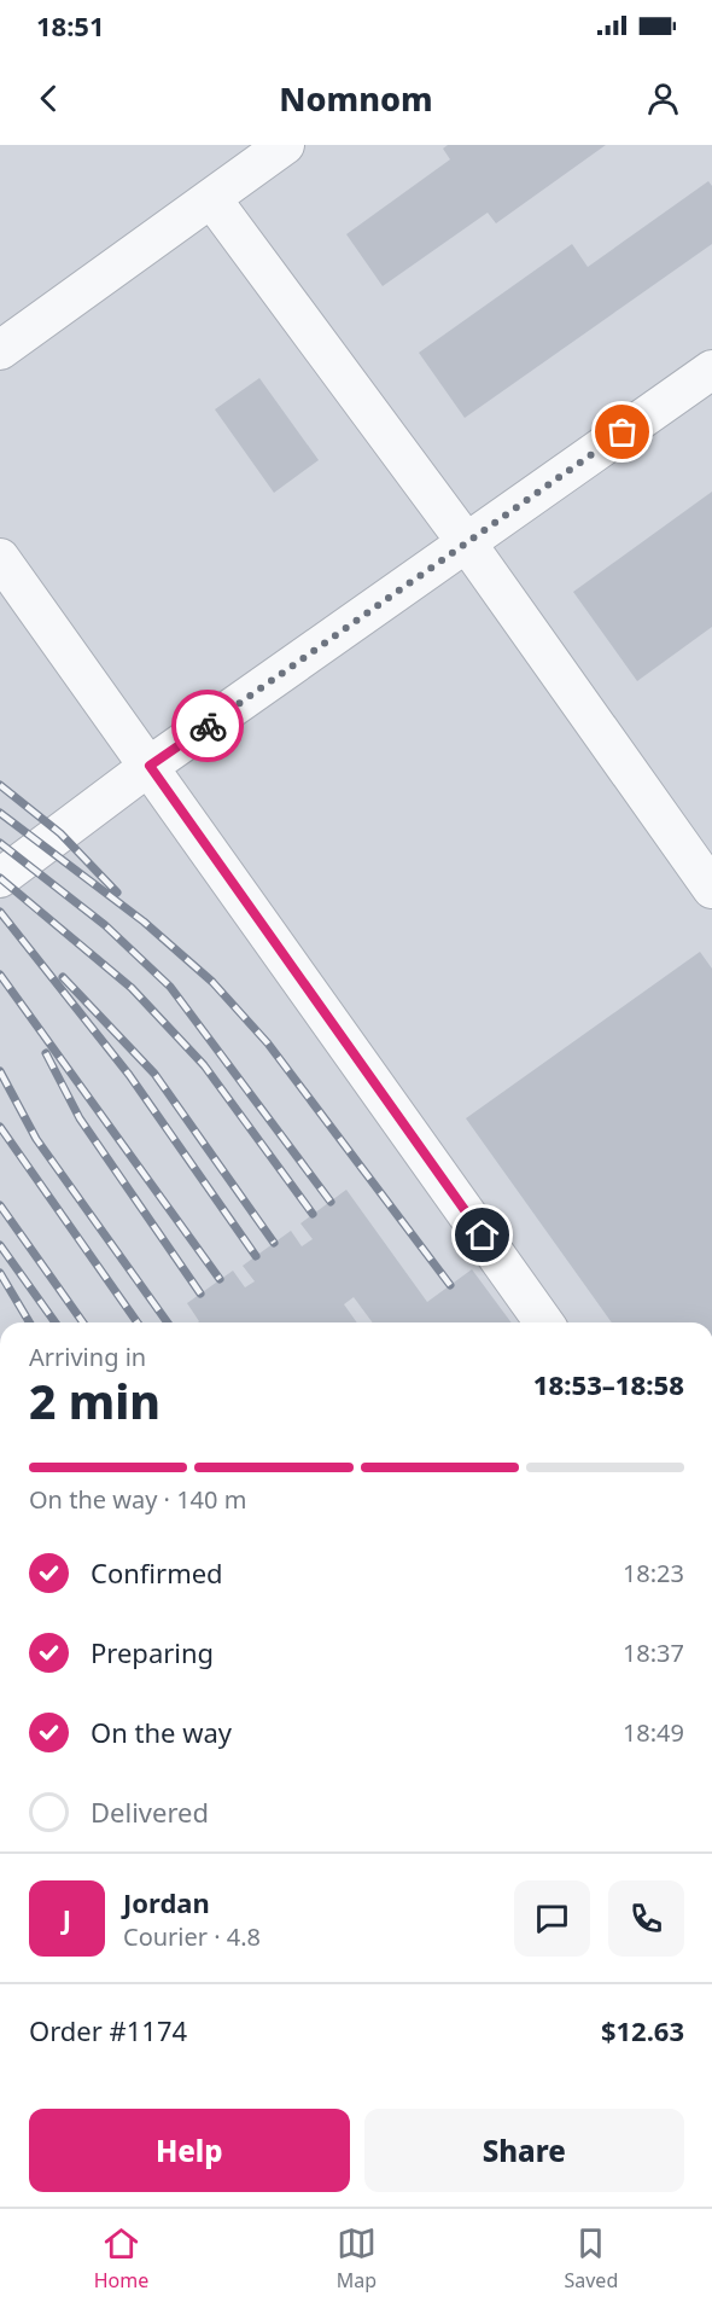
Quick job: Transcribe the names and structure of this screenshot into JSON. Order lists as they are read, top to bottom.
{
  "page": {
    "status": "18:51",
    "header": "Nomnom",
    "heading": ["2 min", "Arriving in", "18:53–18:58"],
    "panel": [
      "Jordan",
      "Courier · 4.8",
      "Order #1174",
      "$12.63"
    ],
    "bar": "On the way · 140 m",
    "list": [
      ["Confirmed", "18:23"],
      ["Preparing", "18:37"],
      ["On the way", "18:49"],
      "Delivered"
    ],
    "round": "J",
    "buttons": ["Help", "Share"],
    "tabs": ["Home", "Map", "Saved"]
  }
}
